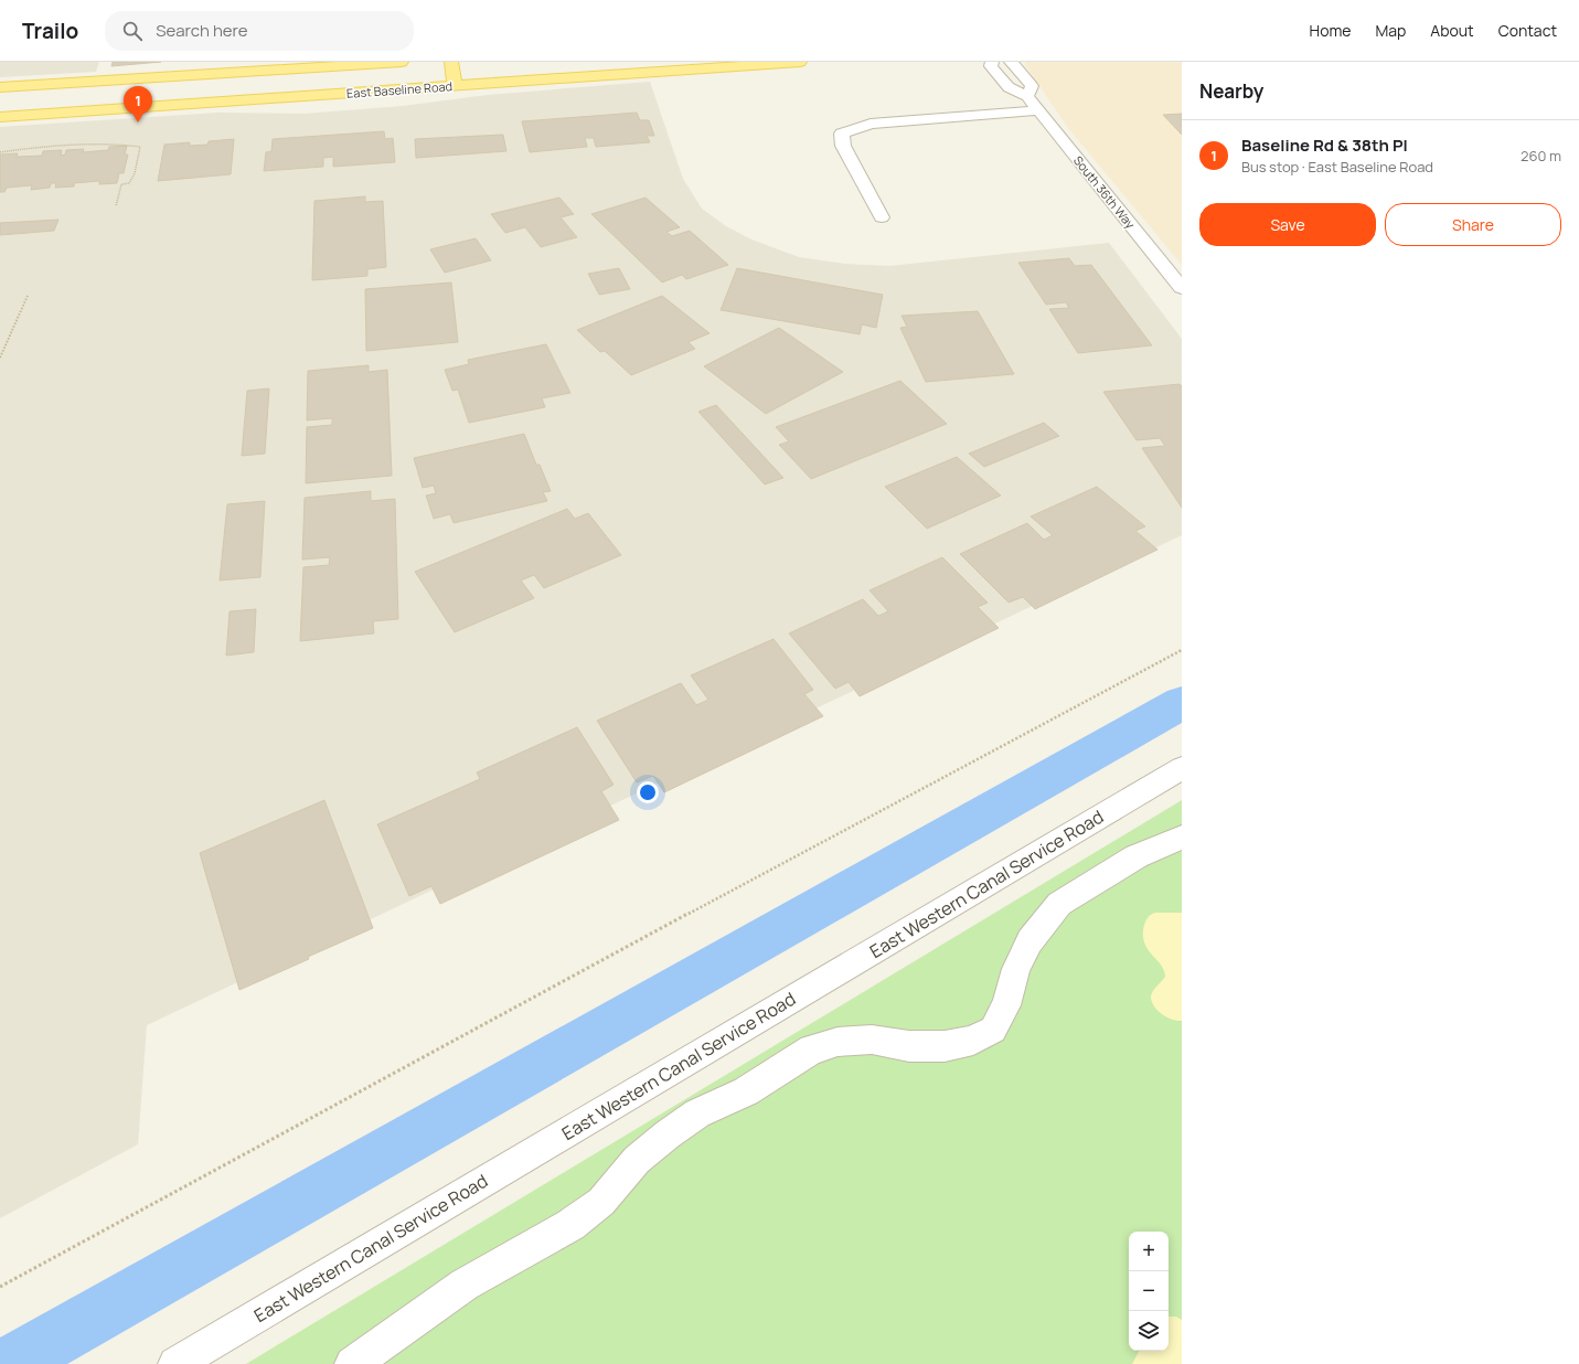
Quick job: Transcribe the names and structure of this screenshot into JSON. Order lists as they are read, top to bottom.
{
  "streets": {
    "main road": ["East Baseline Road"],
    "street": ["South 36th Way", "East Western Canal Service Road"]
  },
  "page": {
    "header": "Trailo",
    "search": "Search here",
    "nav": [
      "Home",
      "Map",
      "About",
      "Contact"
    ],
    "heading": "Nearby",
    "pins": "1",
    "list": [
      {
        "mark": "1",
        "name": "Baseline Rd & 38th Pl",
        "note": "Bus stop · East Baseline Road",
        "value": "260 m"
      }
    ],
    "buttons": ["Save", "Share"],
    "map_buttons": ["+", "−"]
  }
}
